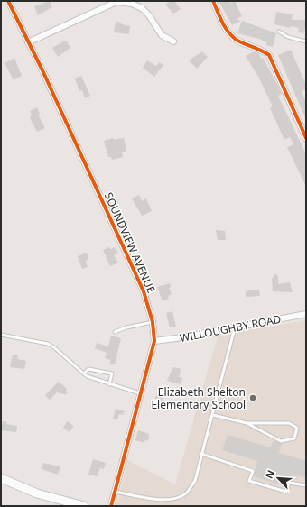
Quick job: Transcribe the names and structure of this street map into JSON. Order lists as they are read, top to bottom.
{
  "streets": {
    "street": ["SOUNDVIEW AVENUE", "WILLOUGHBY ROAD"]
  },
  "crossings": [
    ["SOUNDVIEW AVENUE", "WILLOUGHBY ROAD"]
  ],
  "places": ["Elizabeth Shelton Elementary School"],
  "north": "top left"
}
